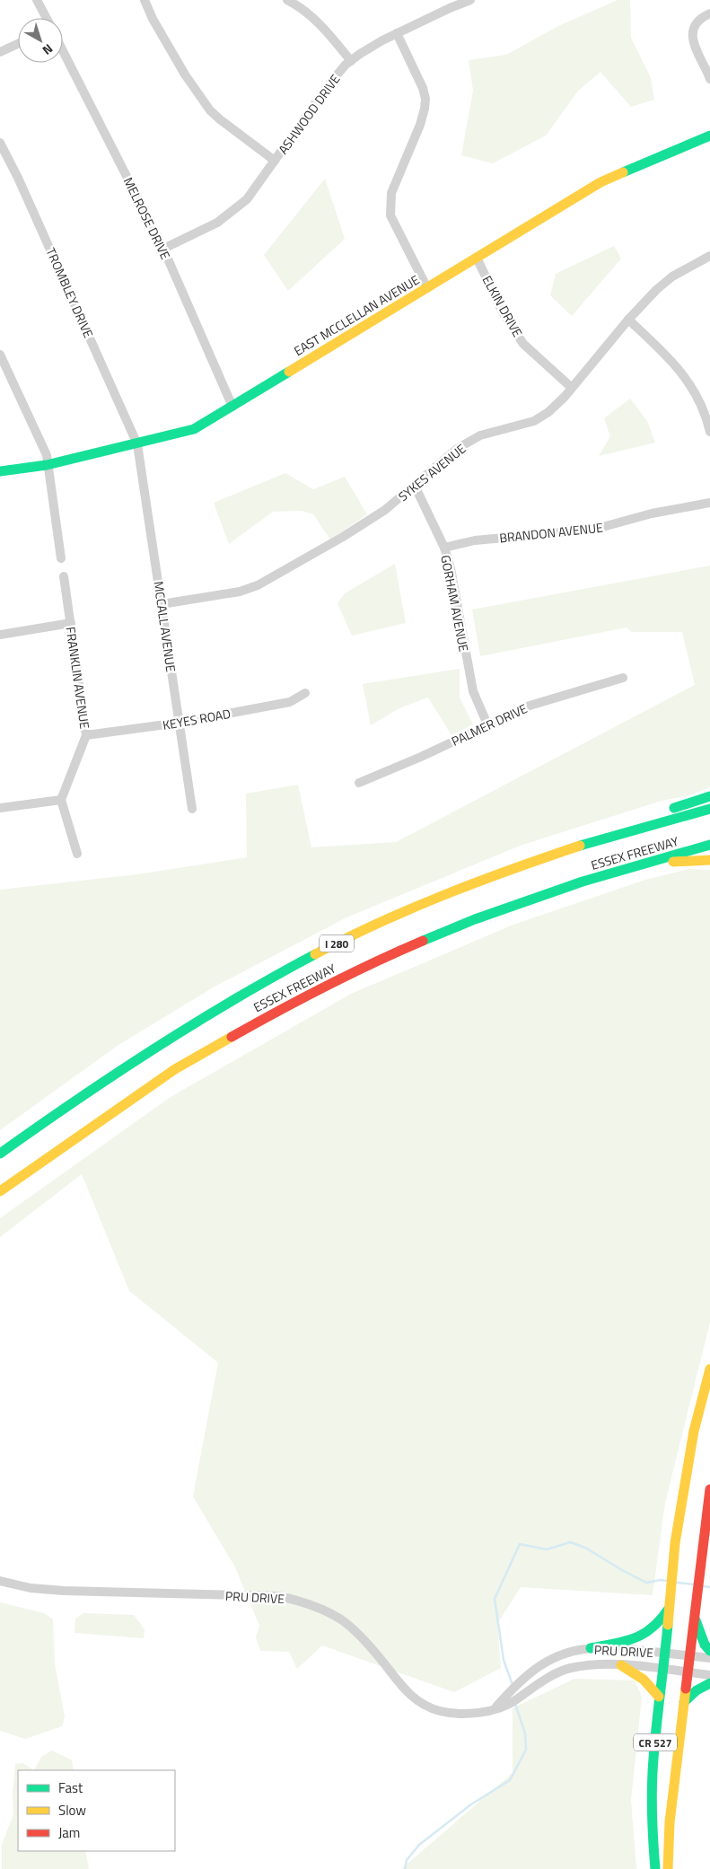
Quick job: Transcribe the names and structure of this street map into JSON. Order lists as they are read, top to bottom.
{
  "streets": {
    "main road": [
      "EAST MCCLELLAN AVENUE",
      "ESSEX FREEWAY",
      "I 280",
      "CR 527"
    ],
    "street": [
      "ASHWOOD DRIVE",
      "MELROSE DRIVE",
      "TROMBLEY DRIVE",
      "ELKIN DRIVE",
      "SYKES AVENUE",
      "BRANDON AVENUE",
      "GORHAM AVENUE",
      "MCCALL AVENUE",
      "FRANKLIN AVENUE",
      "KEYES ROAD",
      "PALMER DRIVE",
      "PRU DRIVE"
    ]
  },
  "crossings": [
    ["ASHWOOD DRIVE", "MELROSE DRIVE"],
    ["MELROSE DRIVE", "EAST MCCLELLAN AVENUE"],
    ["TROMBLEY DRIVE", "EAST MCCLELLAN AVENUE"],
    ["TROMBLEY DRIVE", "MCCALL AVENUE"],
    ["ELKIN DRIVE", "EAST MCCLELLAN AVENUE"],
    ["ELKIN DRIVE", "SYKES AVENUE"],
    ["EAST MCCLELLAN AVENUE", "MCCALL AVENUE"],
    ["SYKES AVENUE", "GORHAM AVENUE"],
    ["SYKES AVENUE", "MCCALL AVENUE"],
    ["BRANDON AVENUE", "GORHAM AVENUE"],
    ["GORHAM AVENUE", "PALMER DRIVE"],
    ["MCCALL AVENUE", "KEYES ROAD"],
    ["FRANKLIN AVENUE", "KEYES ROAD"],
    ["PRU DRIVE", "CR 527"]
  ],
  "legend": ["Fast", "Slow", "Jam"],
  "north": "bottom right"
}
